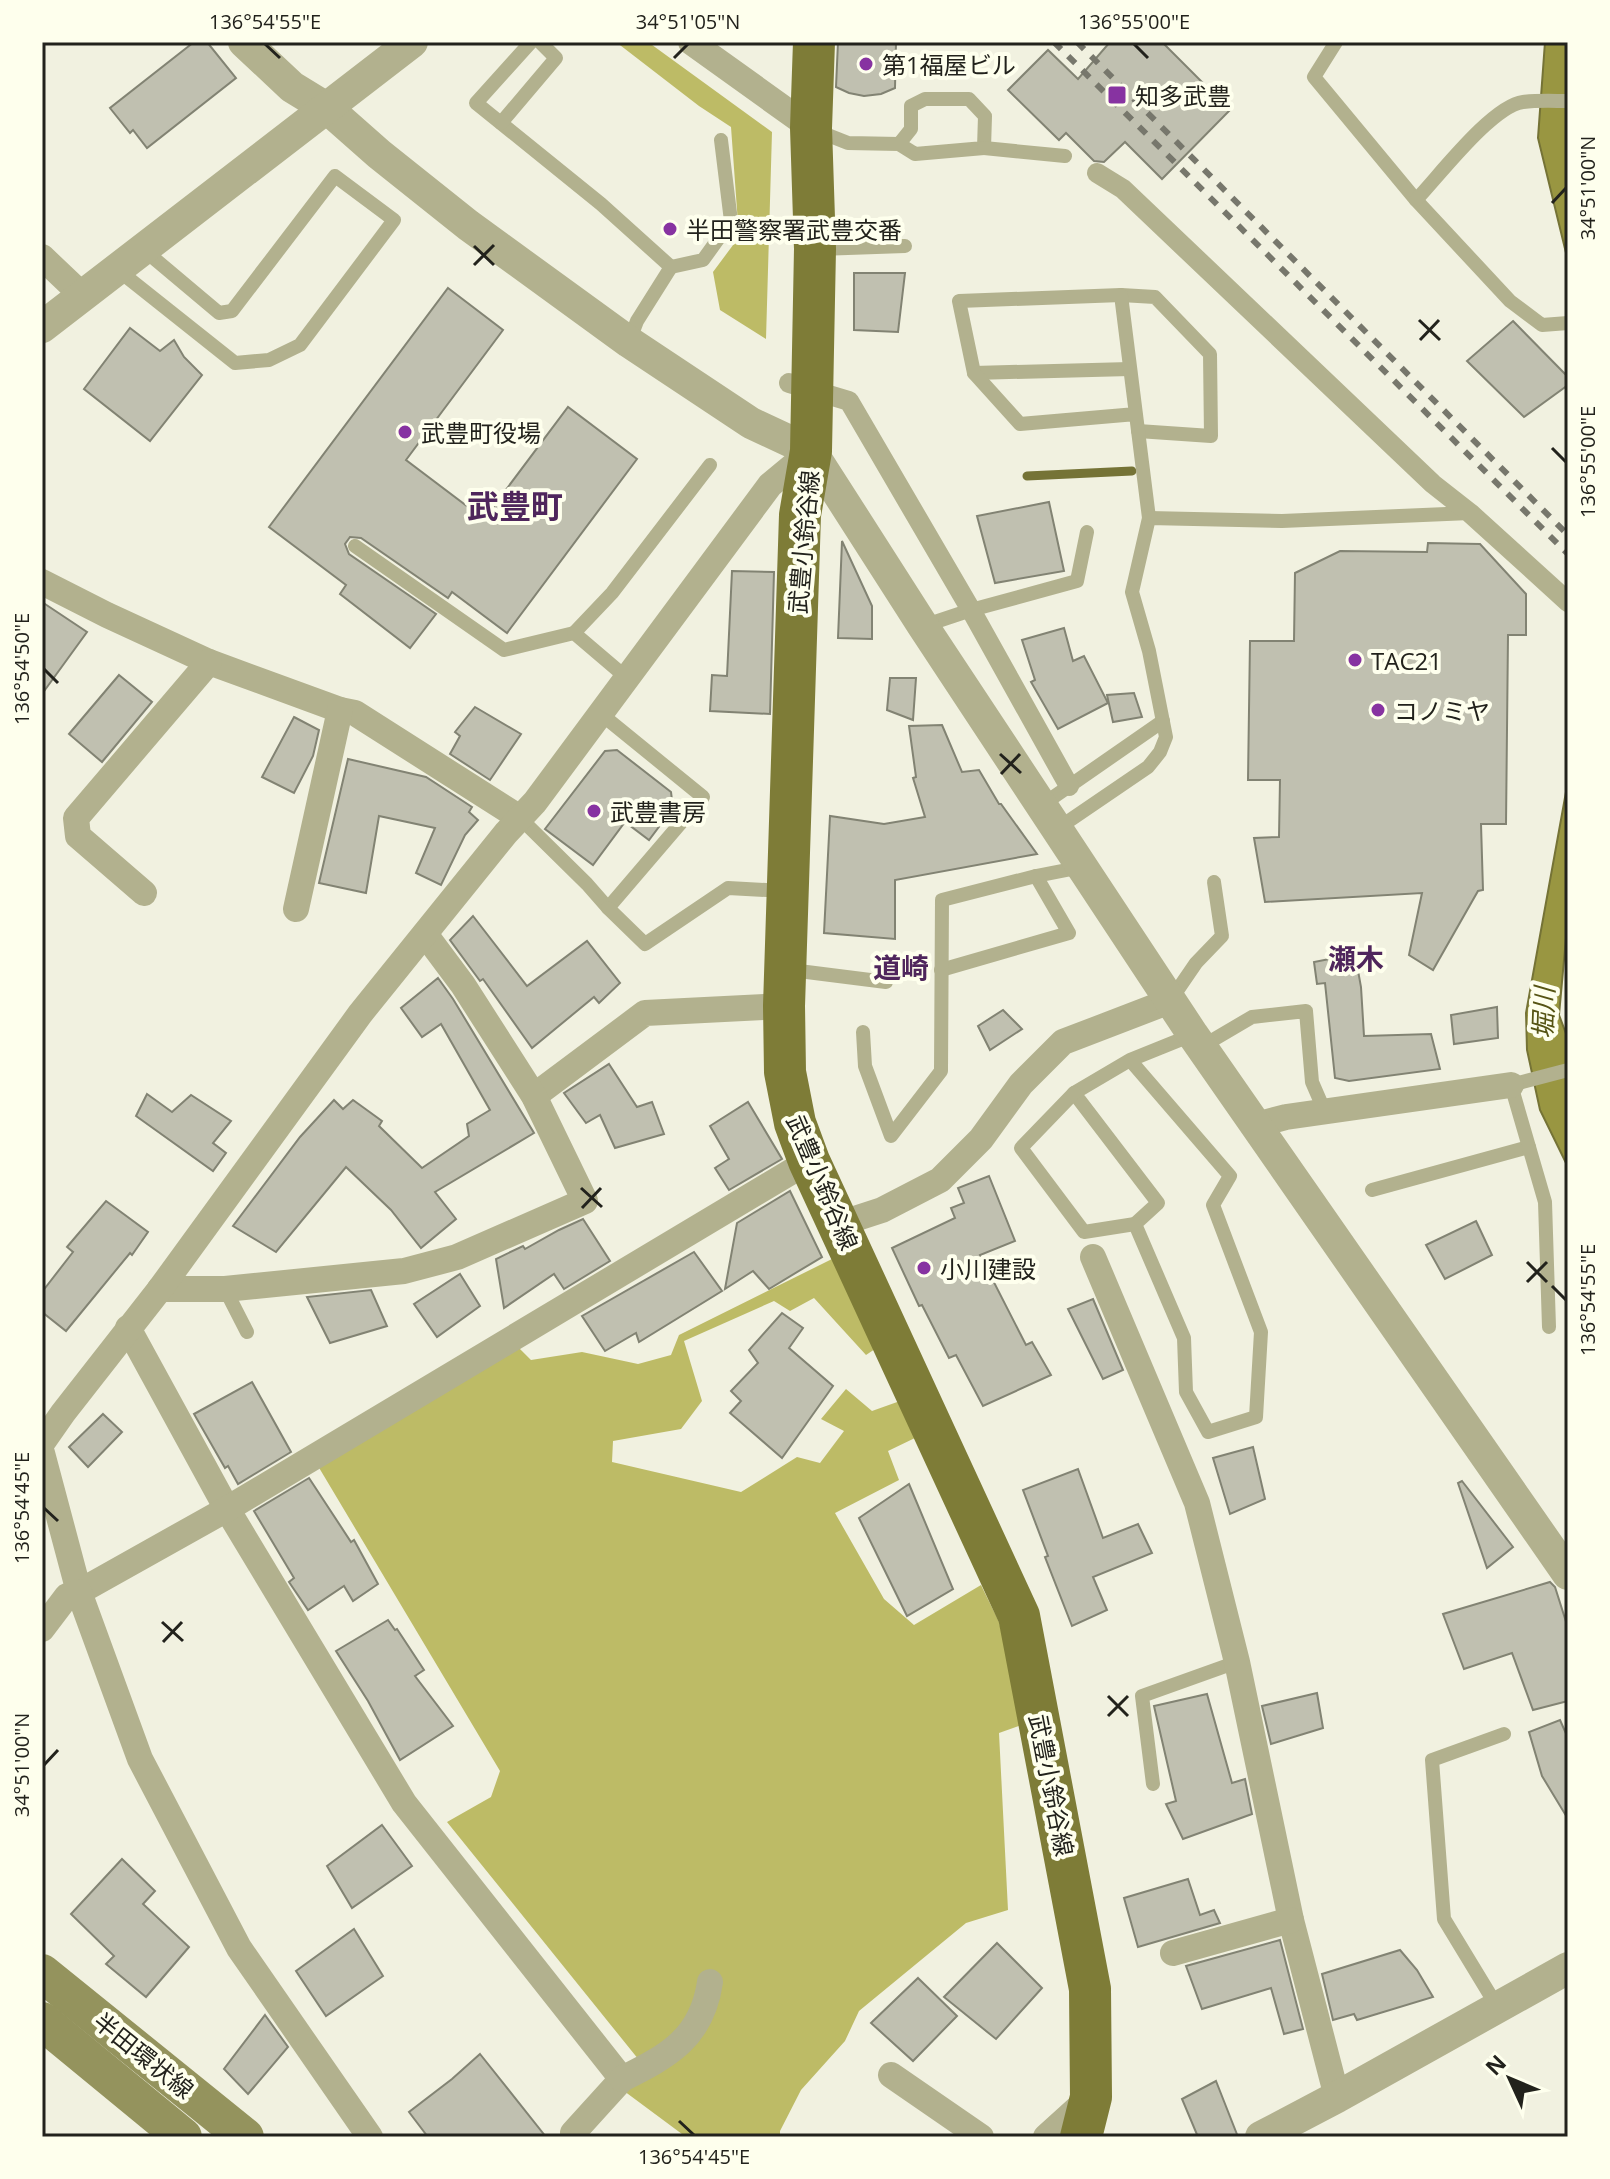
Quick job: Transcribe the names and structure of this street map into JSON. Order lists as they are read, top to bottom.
{
  "streets": {
    "main road": ["武豊小鈴谷線", "半田環状線"]
  },
  "districts": ["武豊町", "瀬木", "道崎"],
  "water": ["堀川"],
  "places": {
    "other": [
      "第1福屋ビル",
      "半田警察署武豊交番",
      "武豊町役場",
      "TAC21",
      "コノミヤ",
      "武豊書房",
      "小川建設"
    ],
    "transit": ["知多武豊"]
  },
  "north": "top left",
  "coordinates": [
    "136°54'55\"E",
    "34°51'05\"N",
    "136°55'00\"E",
    "34°51'00\"N",
    "136°54'50\"E",
    "136°54'45\"E"
  ]
}
